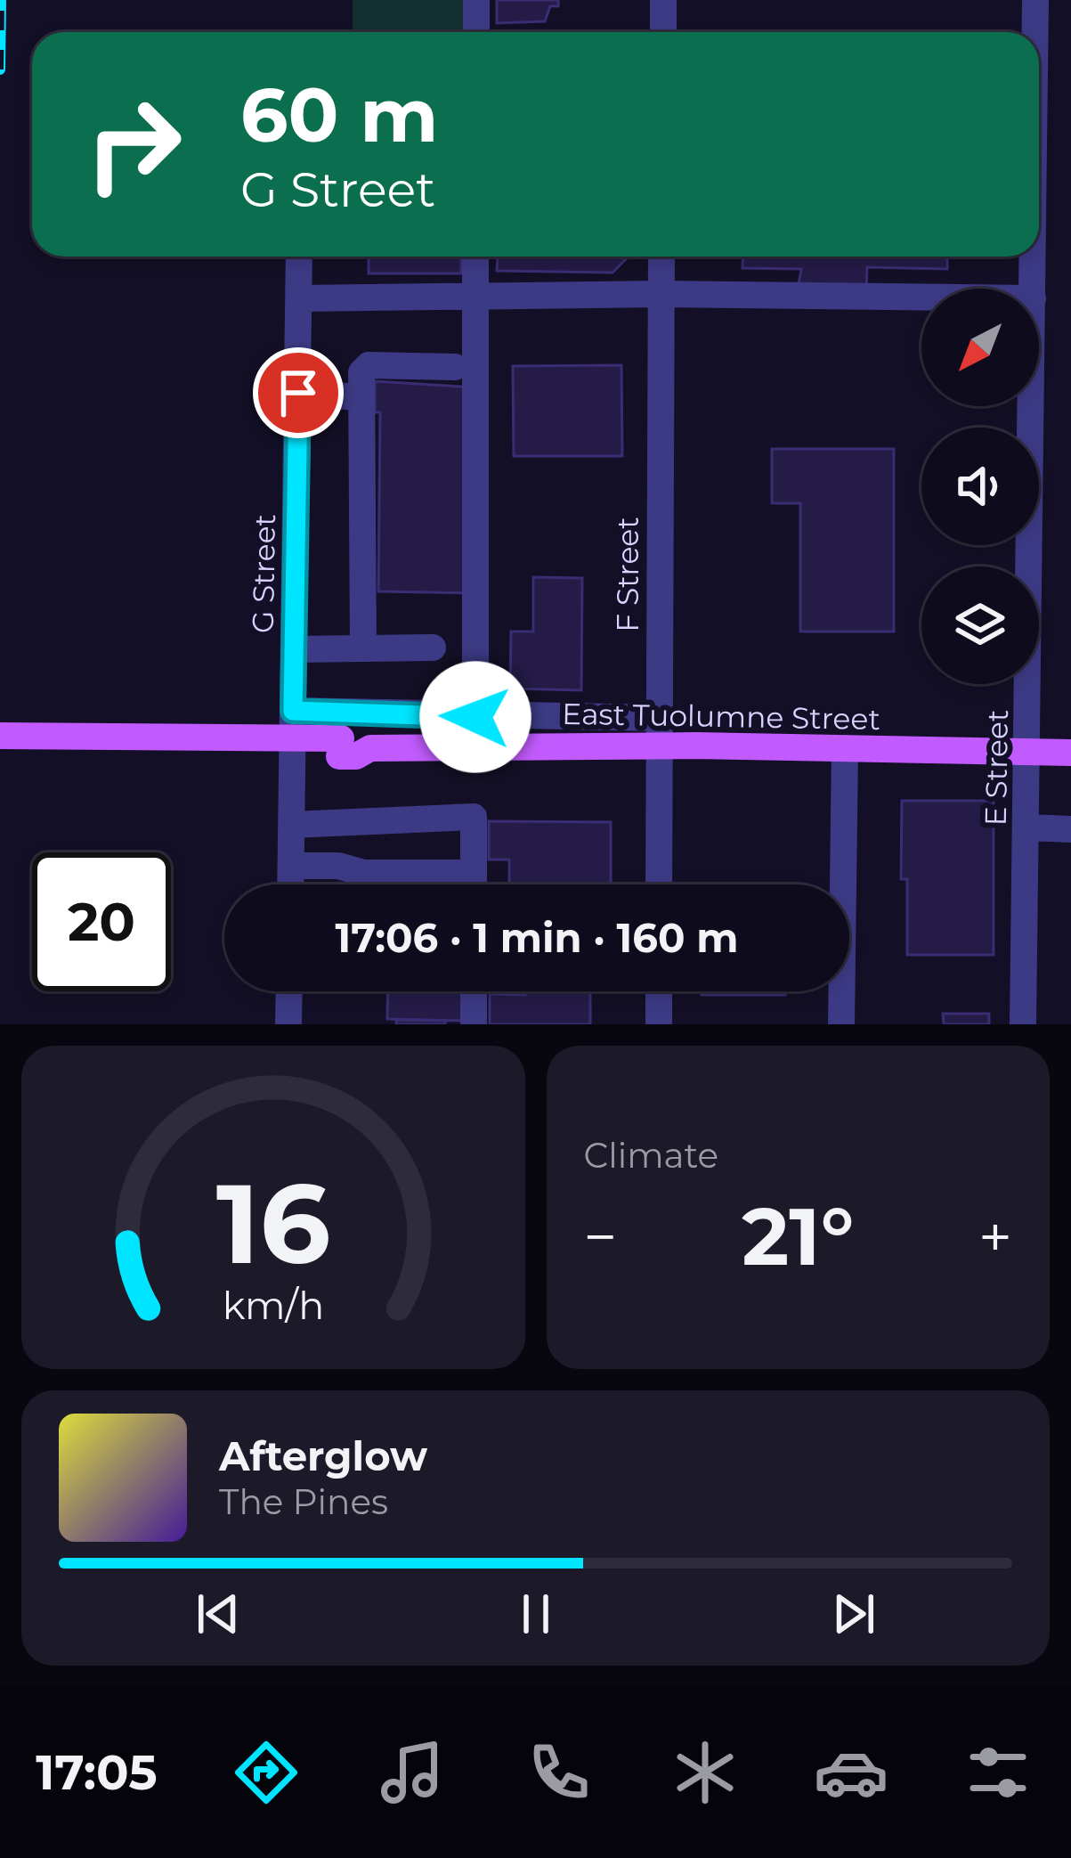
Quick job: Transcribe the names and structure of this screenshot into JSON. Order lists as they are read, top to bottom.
{
  "streets": {
    "main road": ["East Tuolumne Street"],
    "street": ["G Street", "F Street", "E Street"]
  },
  "crossings": [
    ["F Street", "East Tuolumne Street"],
    ["East Tuolumne Street", "E Street"]
  ],
  "north": "bottom left",
  "page": {
    "turn": ["60 m", "G Street"],
    "limit": "20",
    "trip": "17:06 · 1 min · 160 m",
    "tile": "Climate",
    "heat": ["−", "21°", "+"],
    "song": ["Afterglow", "The Pines"],
    "tabs": "17:05",
    "gauge": ["16", "km/h"]
  }
}
